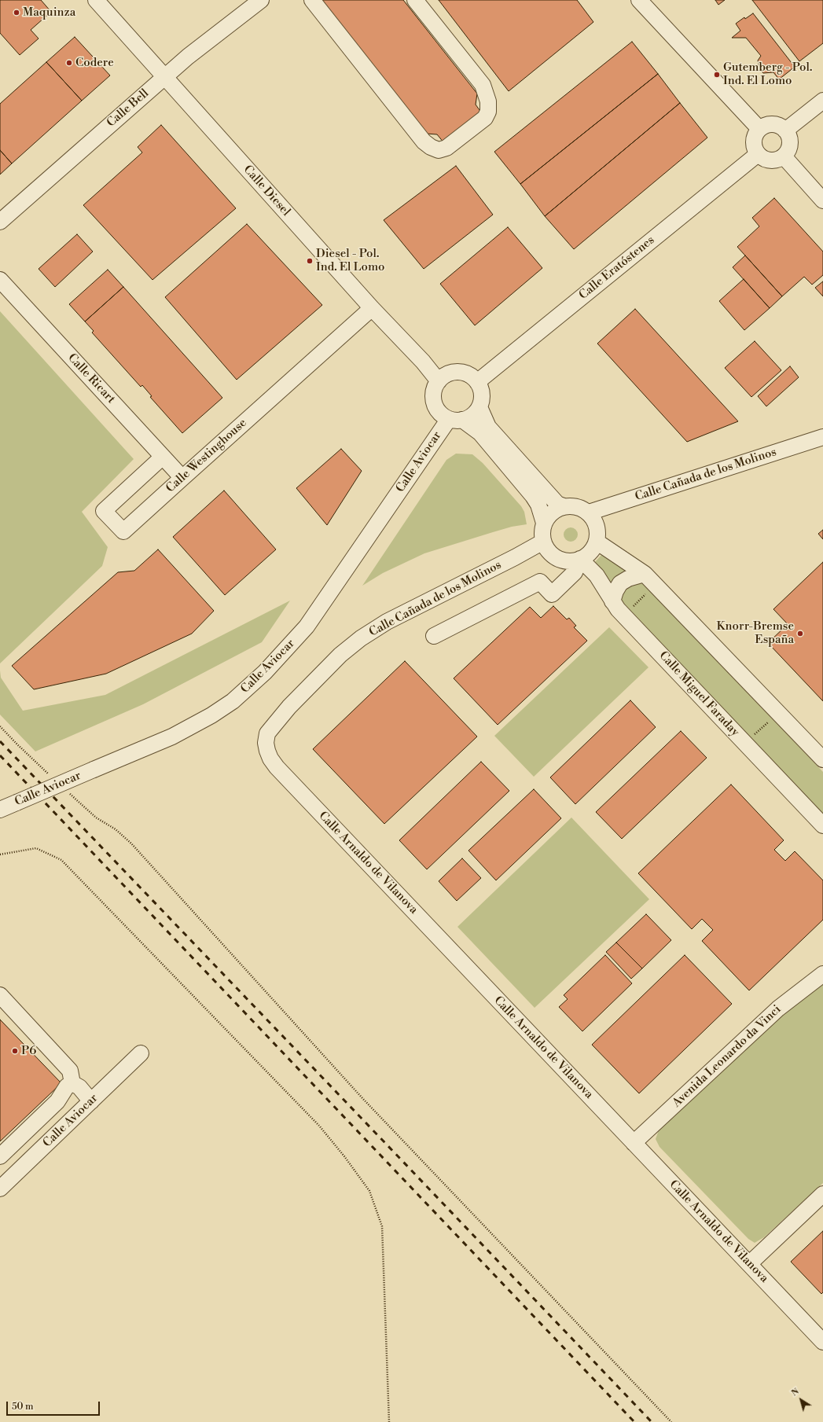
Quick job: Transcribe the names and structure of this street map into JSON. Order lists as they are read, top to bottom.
{
  "streets": {
    "street": [
      "Calle Bell",
      "Calle Diesel",
      "Calle Eratóstenes",
      "Calle Ricart",
      "Calle Westinghouse",
      "Calle Aviocar",
      "Calle Cañada de los Molinos",
      "Calle Miguel Faraday",
      "Calle Arnaldo de Vilanova",
      "Avenida Leonardo da Vinci"
    ]
  },
  "crossings": [
    ["Calle Bell", "Calle Diesel"],
    ["Calle Diesel", "Calle Eratóstenes"],
    ["Calle Diesel", "Calle Westinghouse"],
    ["Calle Diesel", "Calle Aviocar"],
    ["Calle Eratóstenes", "Calle Aviocar"],
    ["Calle Ricart", "Calle Westinghouse"],
    ["Calle Cañada de los Molinos", "Calle Miguel Faraday"],
    ["Calle Cañada de los Molinos", "Calle Arnaldo de Vilanova"],
    ["Calle Arnaldo de Vilanova", "Avenida Leonardo da Vinci"]
  ],
  "places": [
    "Maquinza",
    "Codere",
    "Gutemberg - Pol. Ind. El Lomo",
    "Diesel - Pol. Ind. El Lomo",
    "Knorr-Bremse España",
    "P6"
  ],
  "scale_bar": "50 m",
  "north": "top left"
}
